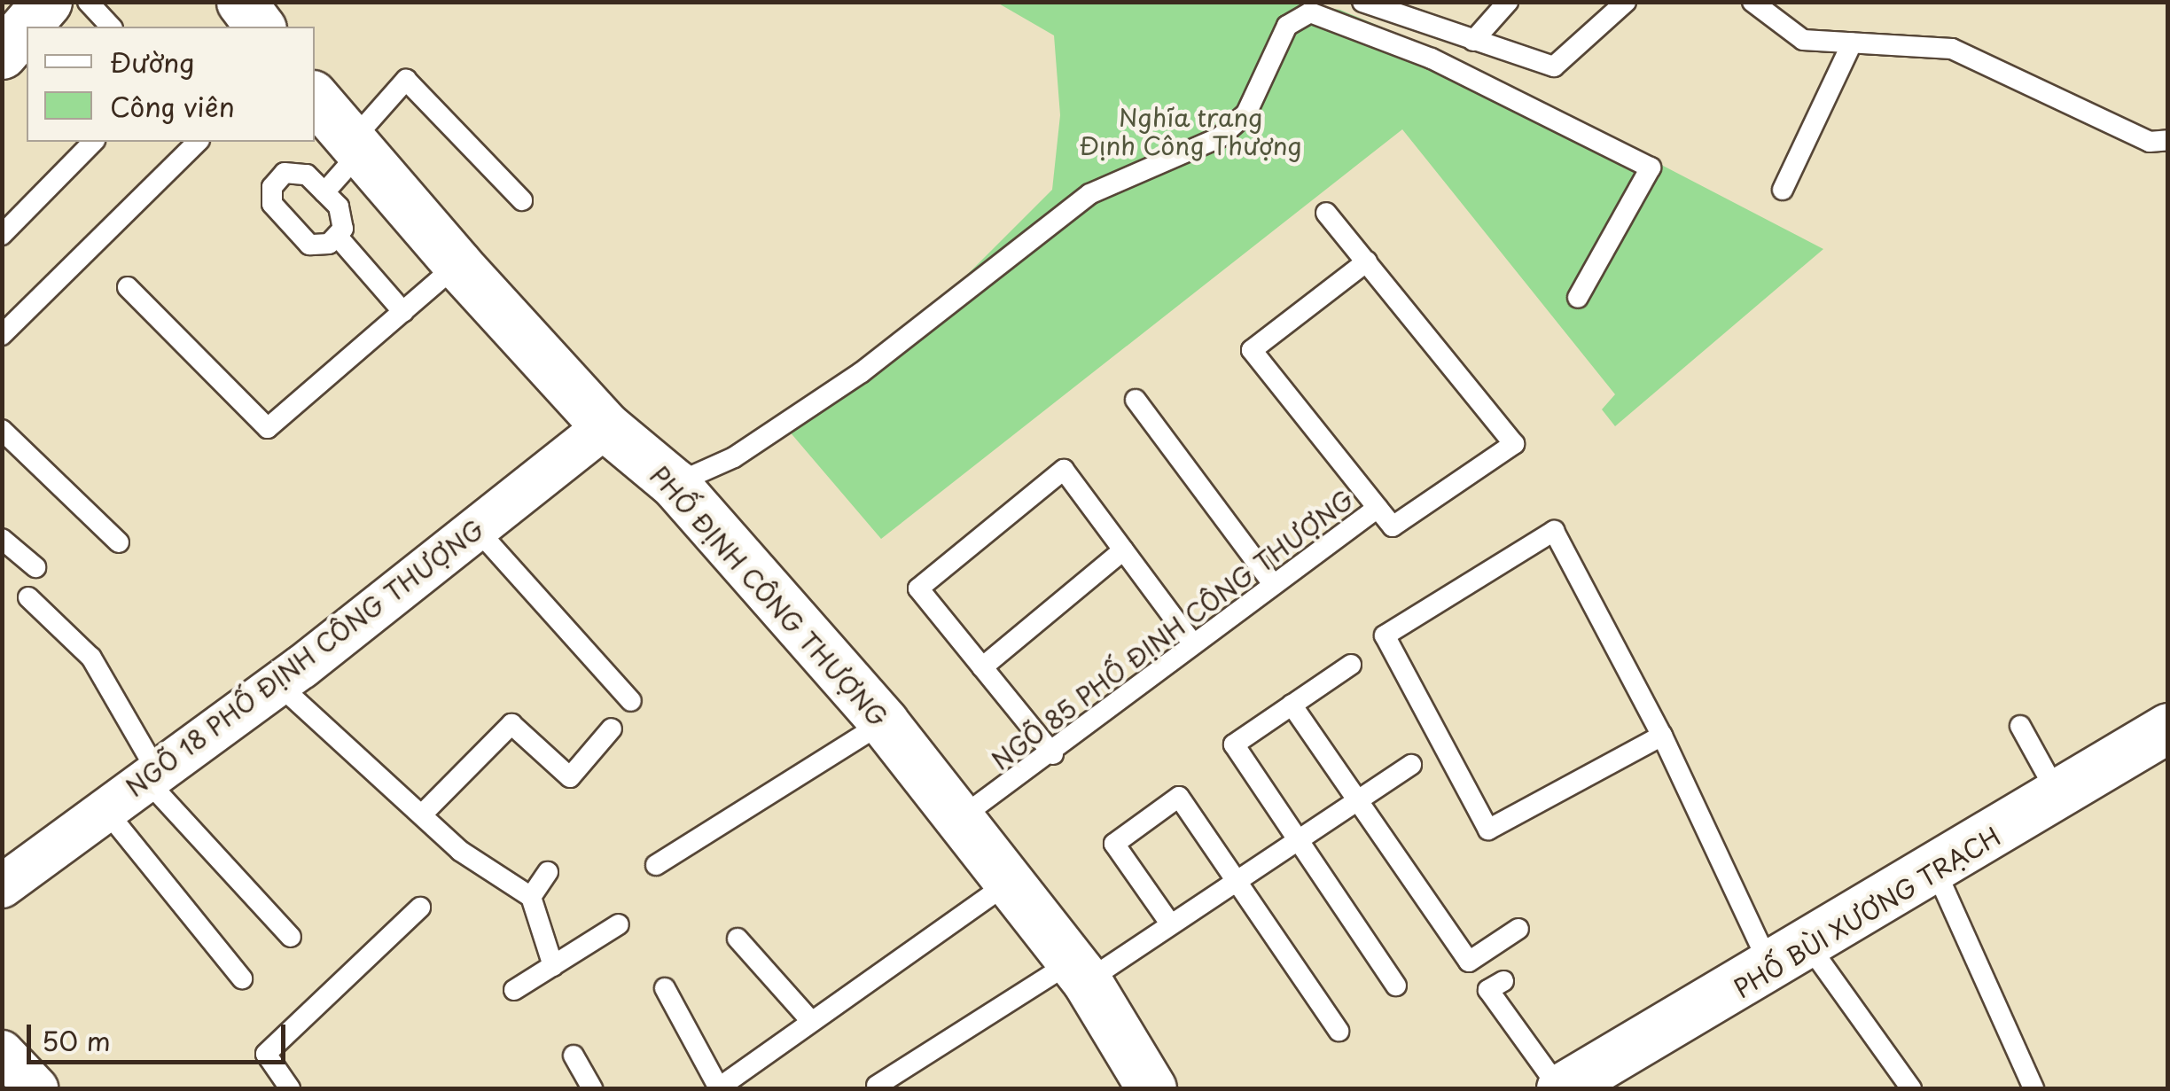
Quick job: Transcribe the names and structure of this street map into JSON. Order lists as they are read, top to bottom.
{
  "streets": {
    "street": ["PHỐ ĐỊNH CÔNG THƯỢNG", "NGÕ 18 PHỐ ĐỊNH CÔNG THƯỢNG", "PHỐ BÙI XƯƠNG TRẠCH"],
    "lane": ["NGÕ 85 PHỐ ĐỊNH CÔNG THƯỢNG"]
  },
  "crossings": [
    ["PHỐ ĐỊNH CÔNG THƯỢNG", "NGÕ 85 PHỐ ĐỊNH CÔNG THƯỢNG"],
    ["PHỐ ĐỊNH CÔNG THƯỢNG", "NGÕ 18 PHỐ ĐỊNH CÔNG THƯỢNG"]
  ],
  "parks": ["Nghĩa trang Định Công Thượng"],
  "legend": ["Đường", "Công viên"],
  "scale_bar": "50 m"
}
